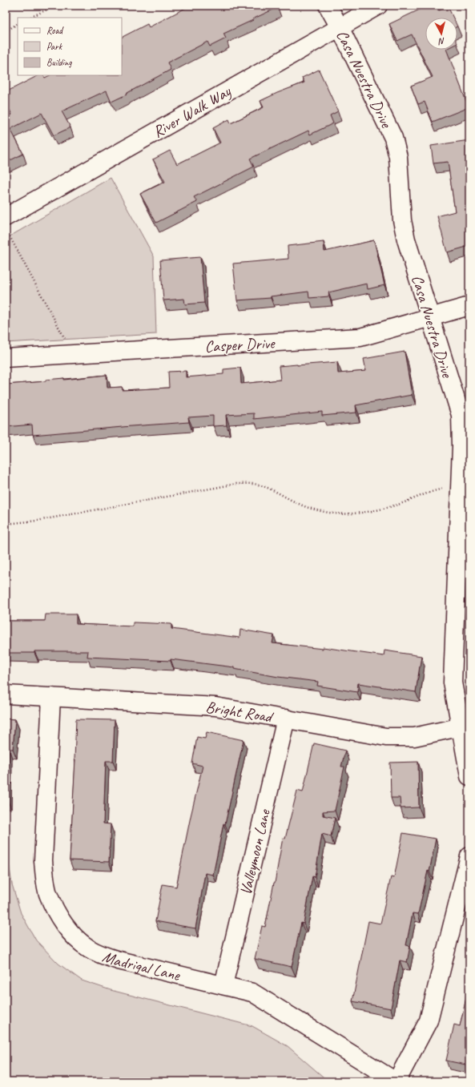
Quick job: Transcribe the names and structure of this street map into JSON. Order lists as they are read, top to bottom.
{
  "streets": {
    "street": [
      "Casa Nuestra Drive",
      "River Walk Way",
      "Casper Drive",
      "Bright Road",
      "Valleymoon Lane",
      "Madrigal Lane"
    ]
  },
  "crossings": [
    ["Casa Nuestra Drive", "River Walk Way"],
    ["Casa Nuestra Drive", "Casper Drive"],
    ["Casa Nuestra Drive", "Bright Road"],
    ["Bright Road", "Valleymoon Lane"],
    ["Bright Road", "Madrigal Lane"],
    ["Valleymoon Lane", "Madrigal Lane"]
  ],
  "legend": ["Road", "Park", "Building"],
  "north": "bottom"
}
